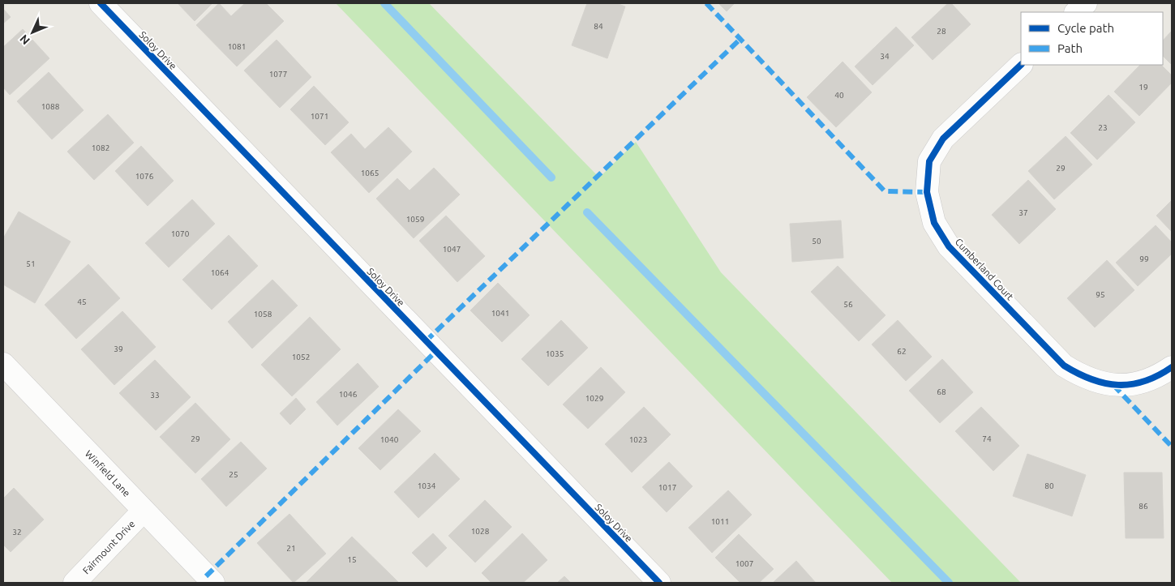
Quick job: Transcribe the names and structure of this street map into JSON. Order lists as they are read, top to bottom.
{
  "streets": {
    "street": [
      "Soloy Drive",
      "Cumberland Court",
      "Winfield Lane",
      "Fairmount Drive"
    ]
  },
  "crossings": [
    ["Winfield Lane", "Fairmount Drive"]
  ],
  "house_numbers": [
    "84",
    "28",
    "1081",
    "34",
    "1077",
    "19",
    "40",
    "1088",
    "1071",
    "23",
    "1082",
    "29",
    "1065",
    "1076",
    "37",
    "1059",
    "1070",
    "50",
    "1047",
    "99",
    "51",
    "1064",
    "95",
    "45",
    "56",
    "1041",
    "1058",
    "39",
    "62",
    "1035",
    "1052",
    "68",
    "1046",
    "33",
    "1029",
    "29",
    "74",
    "1040",
    "1023",
    "25",
    "1034",
    "80",
    "1017",
    "86",
    "1011",
    "1028",
    "32",
    "21",
    "15",
    "1007"
  ],
  "legend": ["Cycle path", "Path"],
  "north": "bottom left"
}
